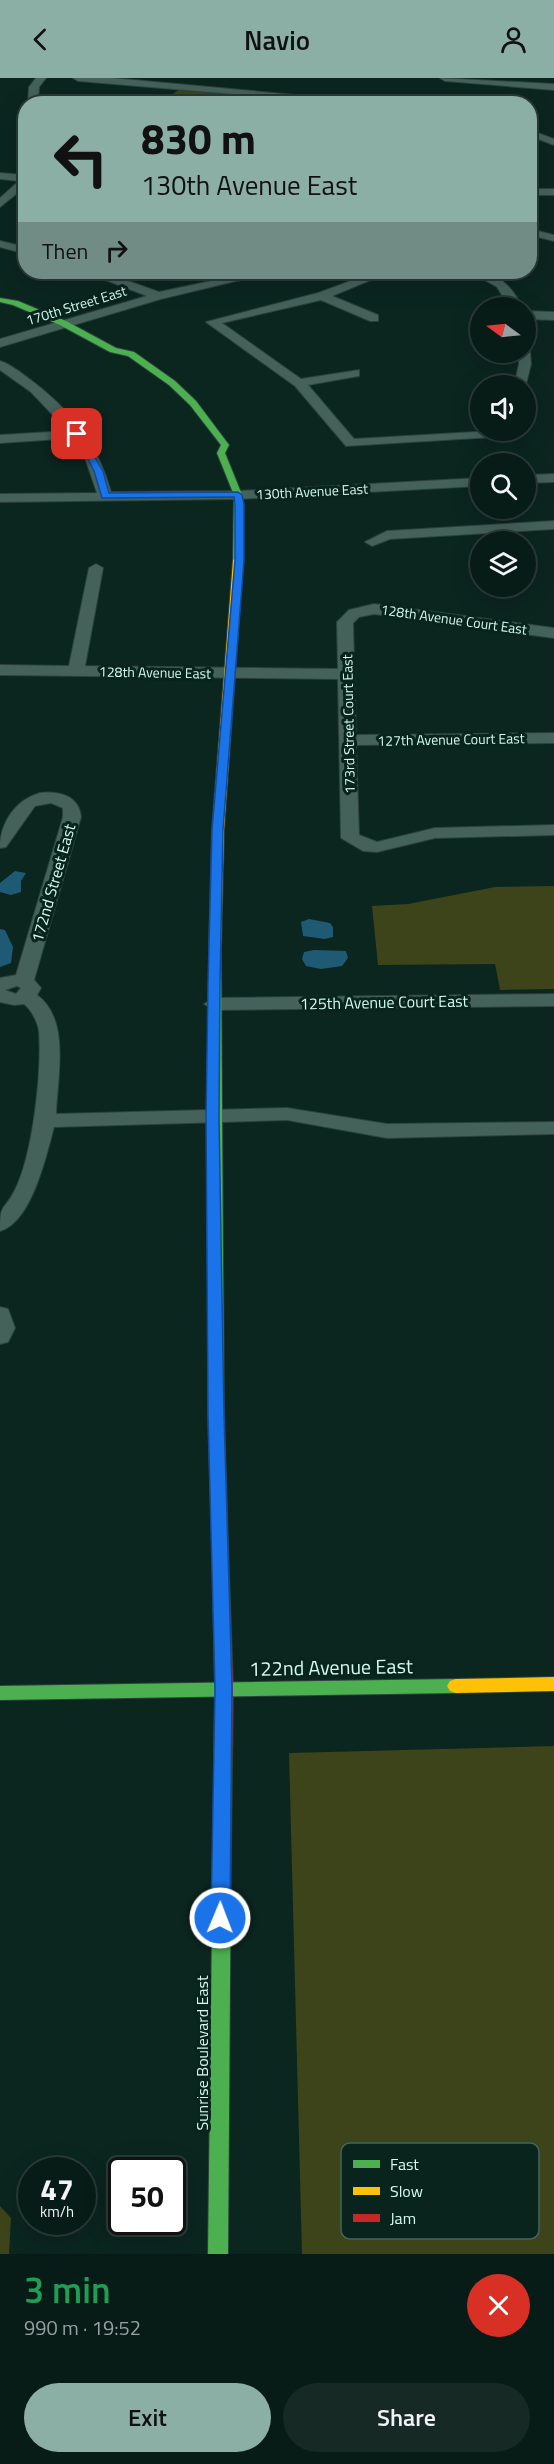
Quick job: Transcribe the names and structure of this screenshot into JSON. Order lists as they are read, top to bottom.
{
  "streets": {
    "street": [
      "170th Street East",
      "130th Avenue East",
      "128th Avenue Court East",
      "128th Avenue East",
      "173rd Street Court East",
      "127th Avenue Court East",
      "172nd Street East",
      "125th Avenue Court East",
      "122nd Avenue East",
      "Sunrise Boulevard East"
    ]
  },
  "crossings": [
    ["170th Street East", "Sunrise Boulevard East"],
    ["130th Avenue East", "Sunrise Boulevard East"],
    ["128th Avenue Court East", "173rd Street Court East"],
    ["128th Avenue East", "173rd Street Court East"],
    ["128th Avenue East", "Sunrise Boulevard East"],
    ["173rd Street Court East", "127th Avenue Court East"],
    ["125th Avenue Court East", "Sunrise Boulevard East"],
    ["122nd Avenue East", "Sunrise Boulevard East"]
  ],
  "legend": ["Fast", "Slow", "Jam"],
  "north": "left",
  "page": {
    "header": "Navio",
    "turn": ["830 m", "130th Avenue East"],
    "then": "Then",
    "speed": "47 km/h",
    "limit": "50",
    "heading": ["3 min", "990 m · 19:52"],
    "buttons": ["Exit", "Share"]
  }
}
